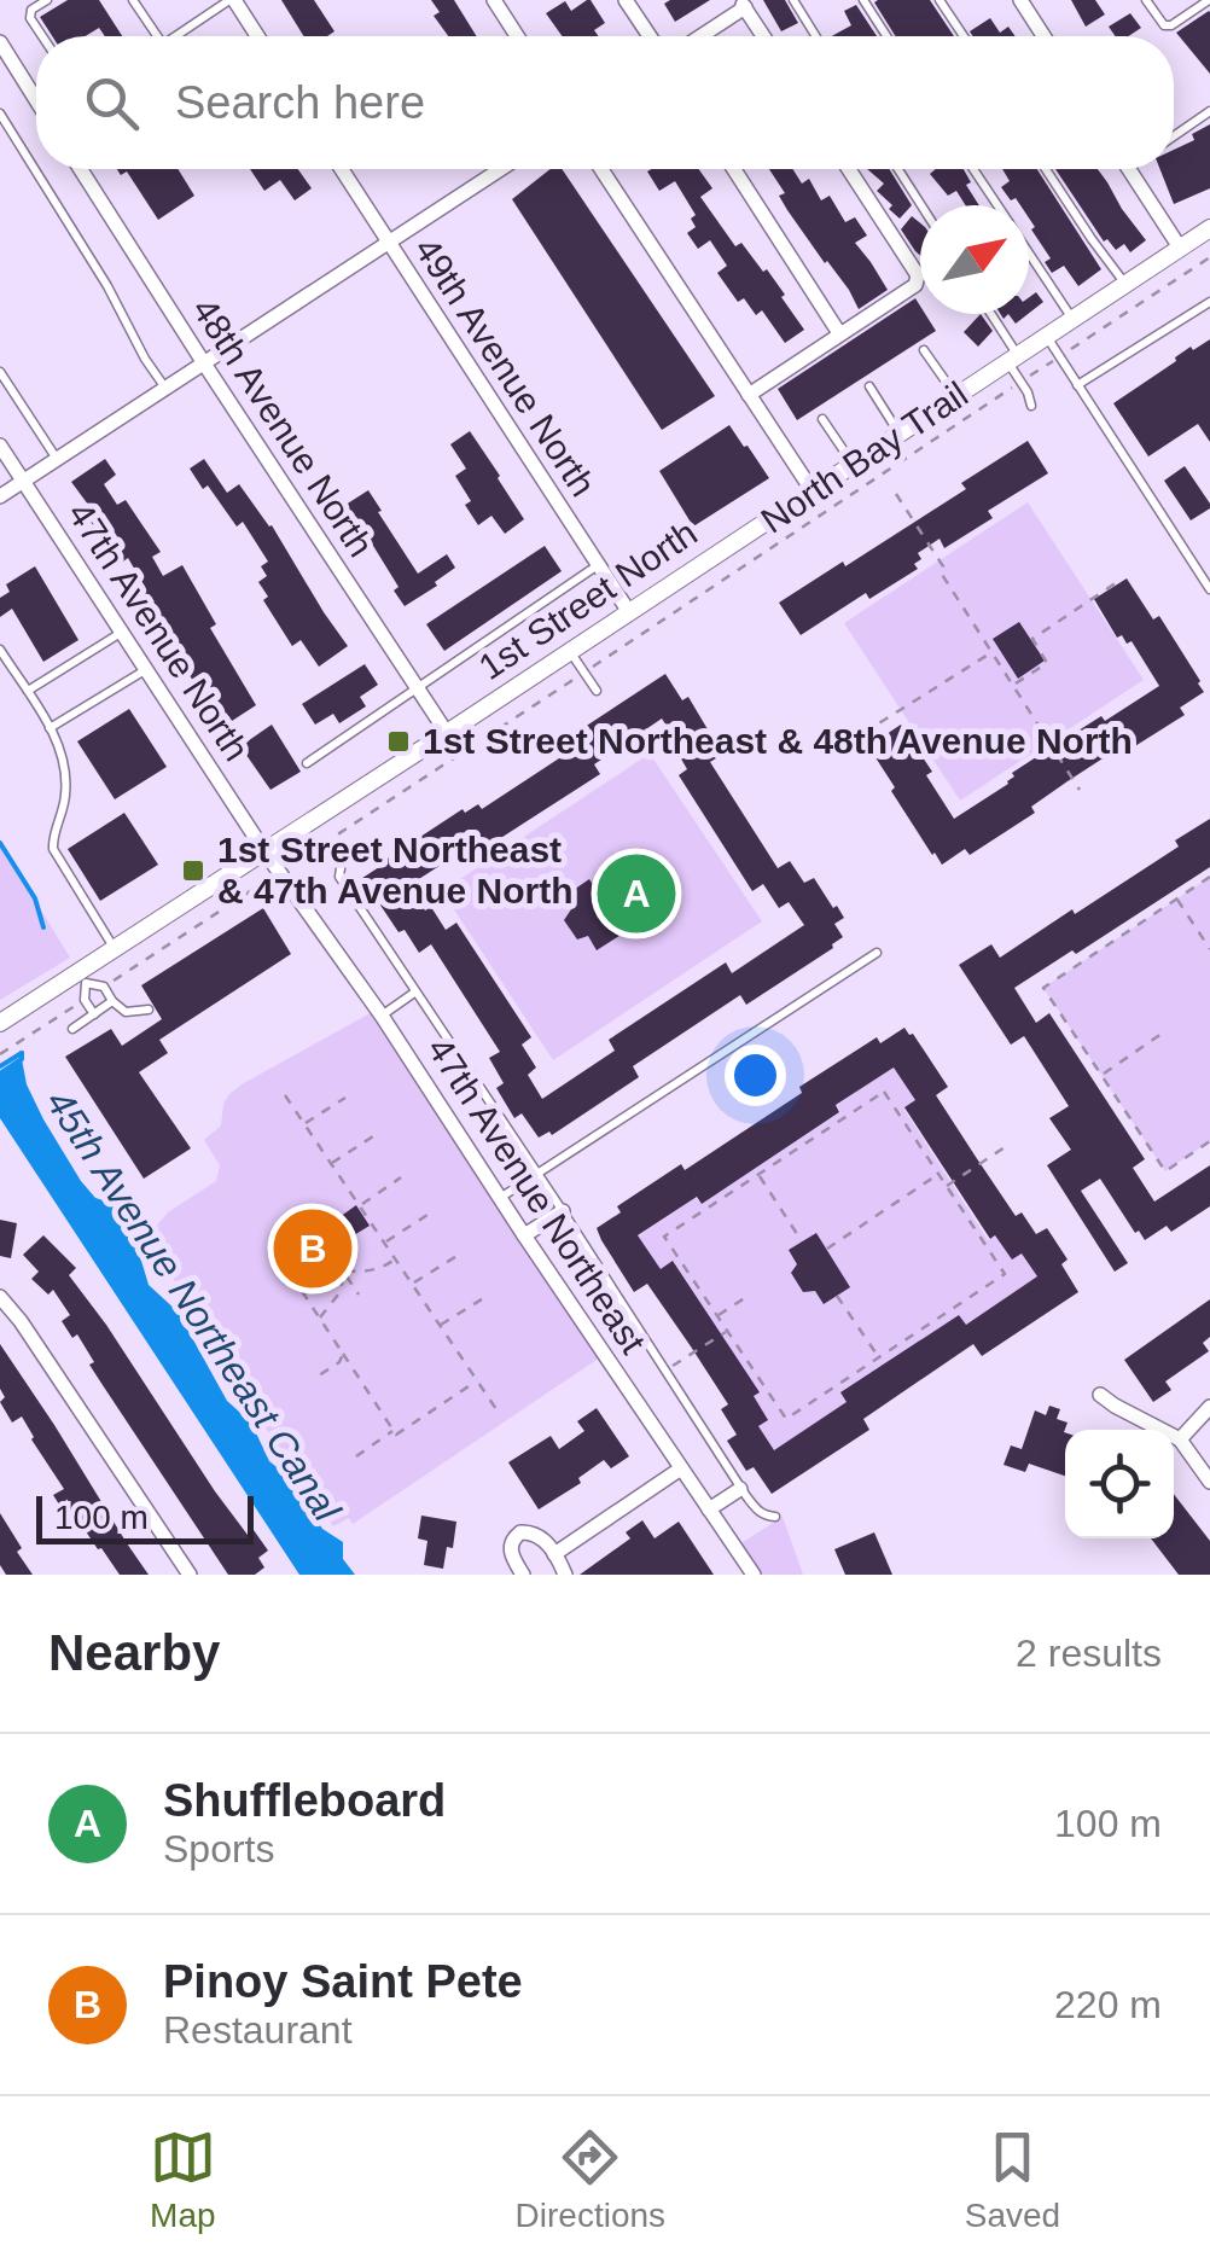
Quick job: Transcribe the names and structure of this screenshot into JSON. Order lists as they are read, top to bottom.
{
  "streets": {
    "street": [
      "49th Avenue North",
      "48th Avenue North",
      "1st Street North",
      "47th Avenue North",
      "47th Avenue Northeast"
    ],
    "path": ["North Bay Trail"]
  },
  "crossings": [
    ["49th Avenue North", "1st Street North"],
    ["48th Avenue North", "1st Street North"],
    ["North Bay Trail", "47th Avenue Northeast"],
    ["1st Street North", "47th Avenue North"],
    ["1st Street North", "47th Avenue Northeast"],
    ["47th Avenue North", "47th Avenue Northeast"]
  ],
  "water": ["45th Avenue Northeast Canal"],
  "places": {
    "transit": ["1st Street Northeast & 48th Avenue North", "1st Street Northeast & 47th Avenue North"]
  },
  "scale_bar": "100 m",
  "north": "top right",
  "page": {
    "search": "Search here",
    "pins": ["A", "B"],
    "scale": "100 m",
    "heading": ["Nearby", "2 results"],
    "list": [
      {
        "mark": "A",
        "name": "Shuffleboard",
        "note": "Sports",
        "value": "100 m"
      },
      {
        "mark": "B",
        "name": "Pinoy Saint Pete",
        "note": "Restaurant",
        "value": "220 m"
      }
    ],
    "nav": ["Map", "Directions", "Saved"]
  }
}
